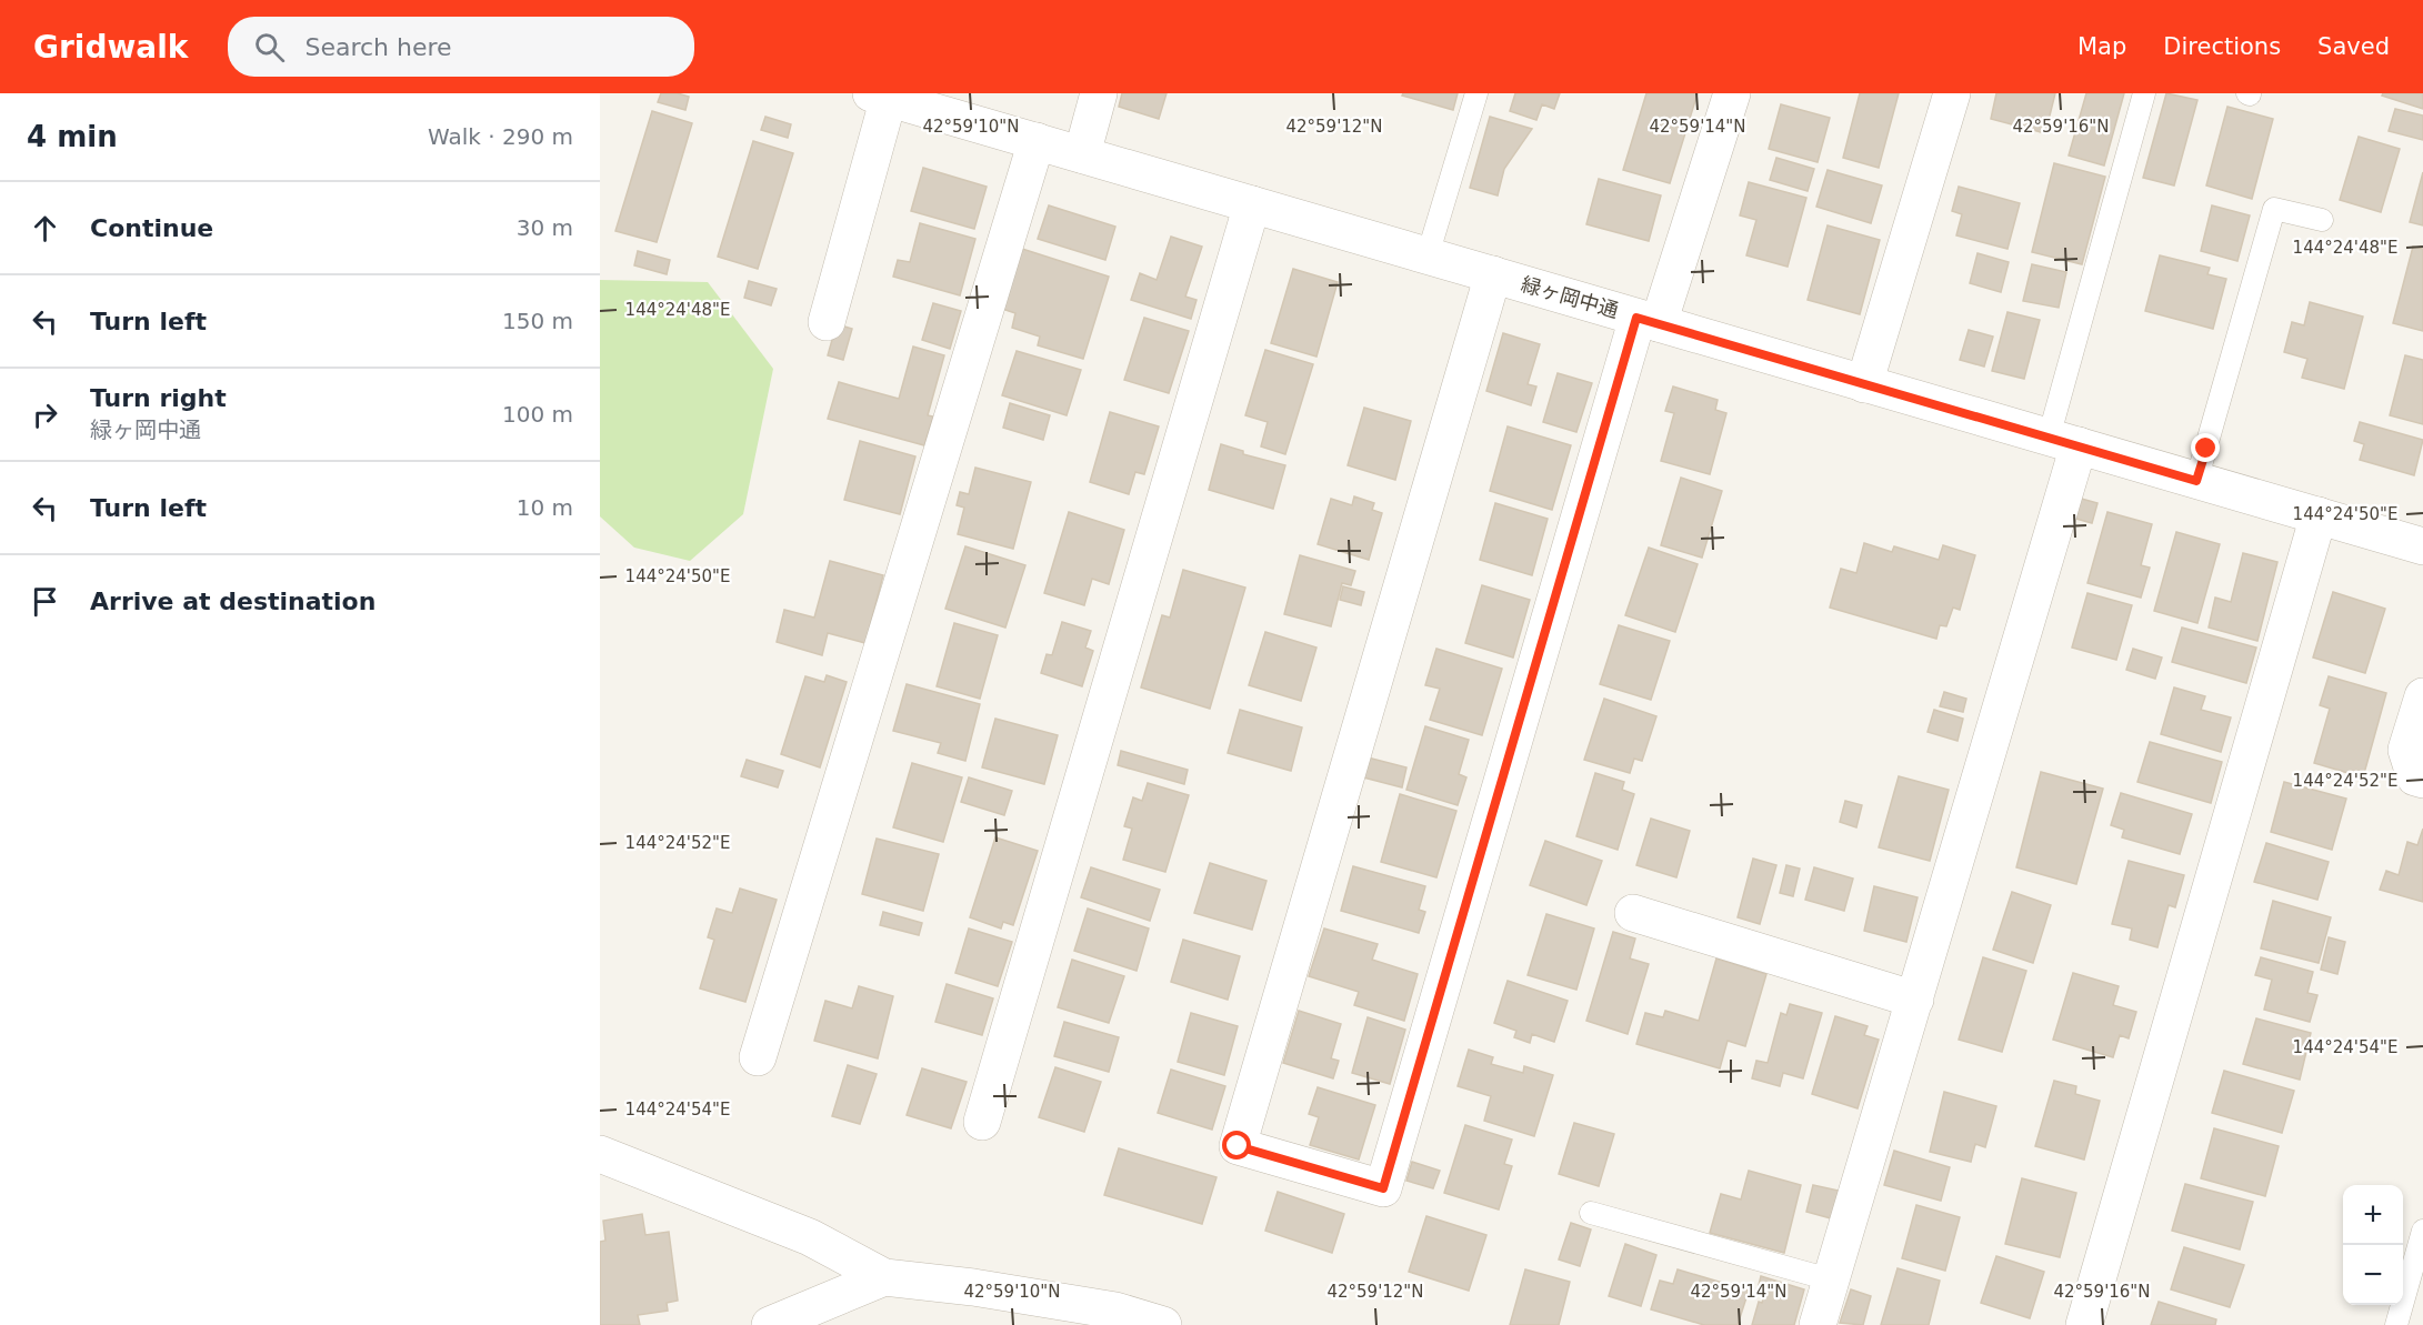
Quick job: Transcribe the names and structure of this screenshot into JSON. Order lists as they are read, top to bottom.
{
  "streets": {
    "street": ["緑ヶ岡中通"]
  },
  "page": {
    "header": "Gridwalk",
    "search": "Search here",
    "nav": ["Map", "Directions", "Saved"],
    "heading": ["4 min", "Walk · 290 m"],
    "list": [
      ["Continue", "30 m"],
      ["Turn left", "150 m"],
      ["Turn right", "緑ヶ岡中通", "100 m"],
      ["Turn left", "10 m"],
      "Arrive at destination"
    ],
    "map_buttons": ["+", "−"]
  },
  "coordinates": [
    "42°59'10\"N",
    "42°59'12\"N",
    "42°59'14\"N",
    "42°59'16\"N",
    "144°24'48\"E",
    "144°24'50\"E",
    "144°24'52\"E",
    "144°24'54\"E"
  ]
}
